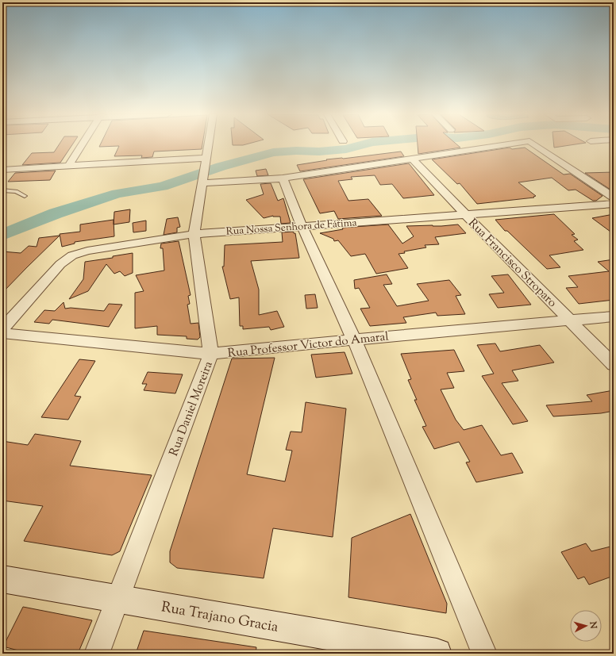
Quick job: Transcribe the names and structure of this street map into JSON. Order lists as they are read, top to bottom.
{
  "streets": {
    "main road": ["Rua Trajano Gracia"],
    "street": [
      "Rua Nossa Senhora de Fátima",
      "Rua Francisco Stroparo",
      "Rua Professor Victor do Amaral",
      "Rua Daniel Moreira"
    ]
  },
  "crossings": [
    ["Rua Nossa Senhora de Fátima", "Rua Francisco Stroparo"],
    ["Rua Nossa Senhora de Fátima", "Rua Daniel Moreira"],
    ["Rua Francisco Stroparo", "Rua Professor Victor do Amaral"],
    ["Rua Professor Victor do Amaral", "Rua Daniel Moreira"],
    ["Rua Daniel Moreira", "Rua Trajano Gracia"]
  ],
  "north": "right"
}
